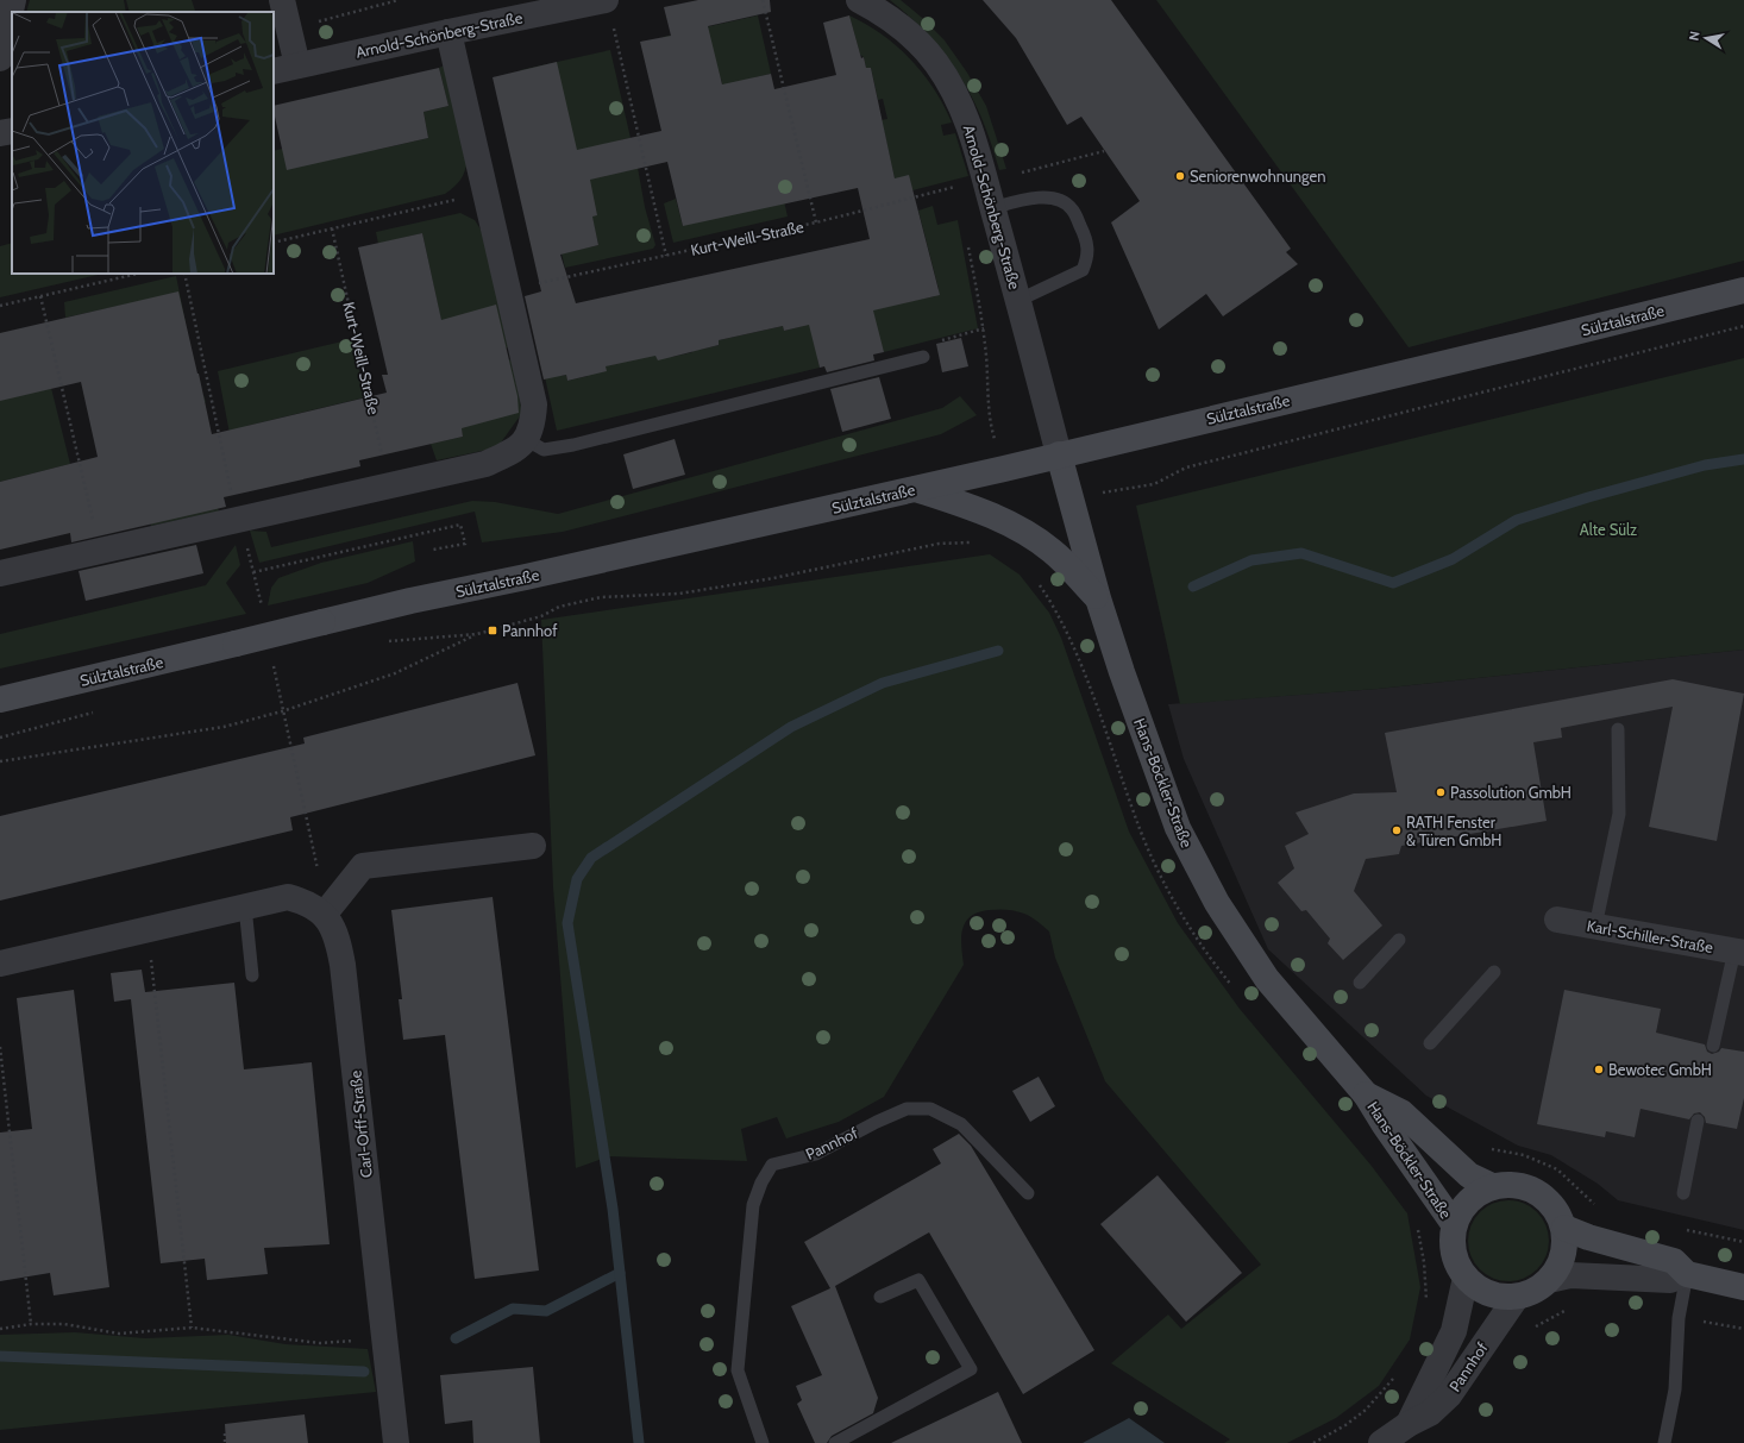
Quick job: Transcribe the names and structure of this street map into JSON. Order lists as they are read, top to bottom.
{
  "streets": {
    "street": [
      "Arnold-Schönberg-Straße",
      "Sülztalstraße",
      "Hans-Böckler-Straße",
      "Karl-Schiller-Straße",
      "Carl-Orff-Straße",
      "Pannhof"
    ],
    "path": ["Kurt-Weill-Straße"]
  },
  "crossings": [
    ["Arnold-Schönberg-Straße", "Sülztalstraße"],
    ["Arnold-Schönberg-Straße", "Hans-Böckler-Straße"],
    ["Sülztalstraße", "Hans-Böckler-Straße"],
    ["Hans-Böckler-Straße", "Pannhof"]
  ],
  "parks": ["Alte Sülz"],
  "places": {
    "other": [
      "Seniorenwohnungen",
      "Passolution GmbH",
      "RATH Fenster & Türen GmbH",
      "Bewotec GmbH"
    ],
    "transit": ["Pannhof"]
  },
  "north": "left"
}
